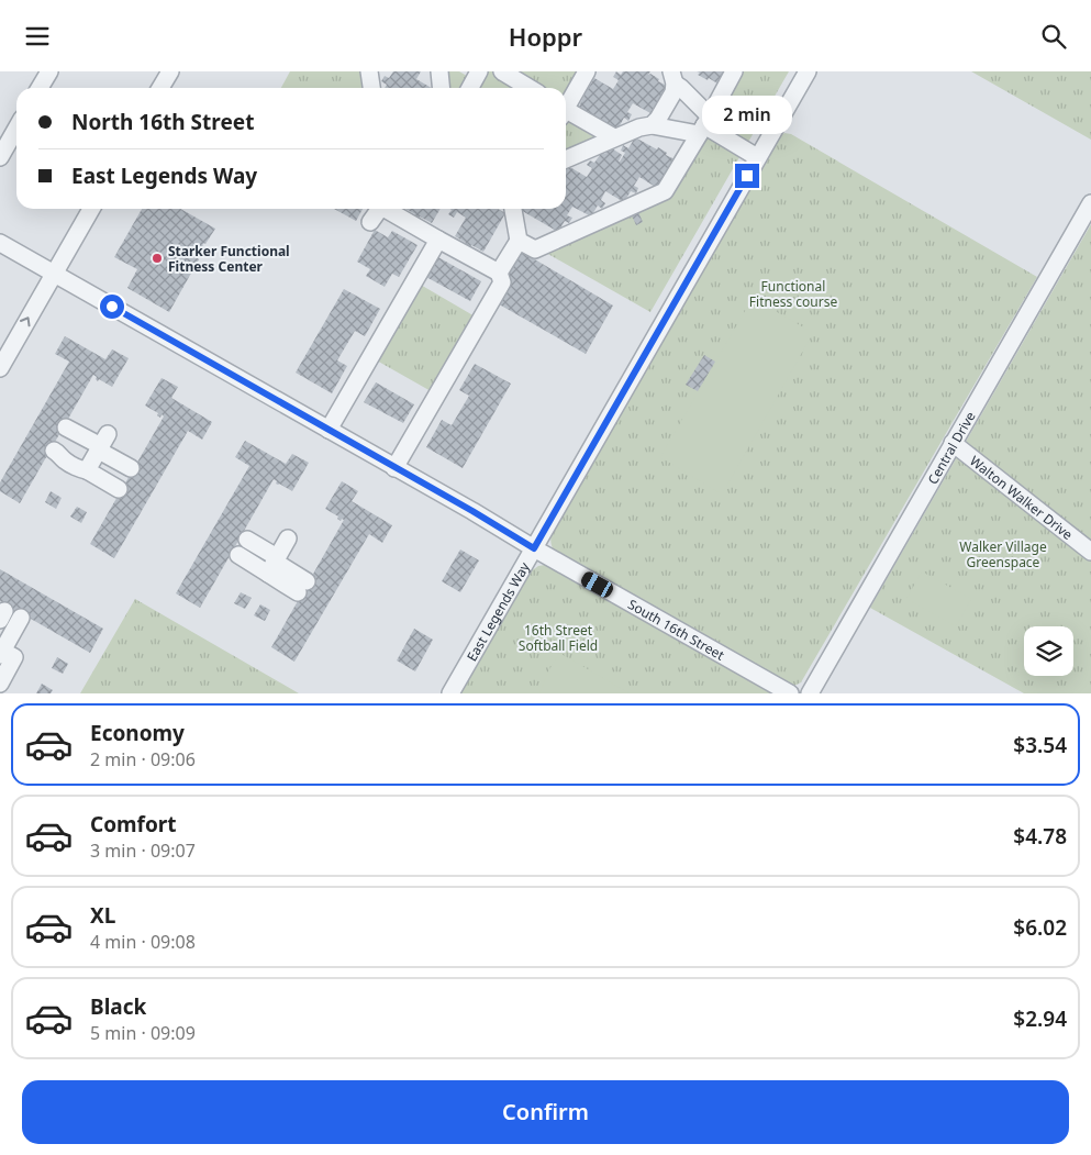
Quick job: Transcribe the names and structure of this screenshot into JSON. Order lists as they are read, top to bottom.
{
  "streets": {
    "street": [
      "Central Drive",
      "Walton Walker Drive",
      "East Legends Way",
      "South 16th Street"
    ]
  },
  "crossings": [
    ["Central Drive", "Walton Walker Drive"],
    ["East Legends Way", "South 16th Street"]
  ],
  "parks": ["Functional Fitness course", "Walker Village Greenspace", "16th Street Softball Field"],
  "places": ["Starker Functional Fitness Center"],
  "page": {
    "header": "Hoppr",
    "banner": ["North 16th Street", "East Legends Way"],
    "bubble": "2 min",
    "list": [
      {
        "name": "Economy",
        "note": "2 min · 09:06",
        "value": "$3.54"
      },
      {
        "name": "Comfort",
        "note": "3 min · 09:07",
        "value": "$4.78"
      },
      {
        "name": "XL",
        "note": "4 min · 09:08",
        "value": "$6.02"
      },
      {
        "name": "Black",
        "note": "5 min · 09:09",
        "value": "$2.94"
      }
    ],
    "buttons": "Confirm"
  }
}
